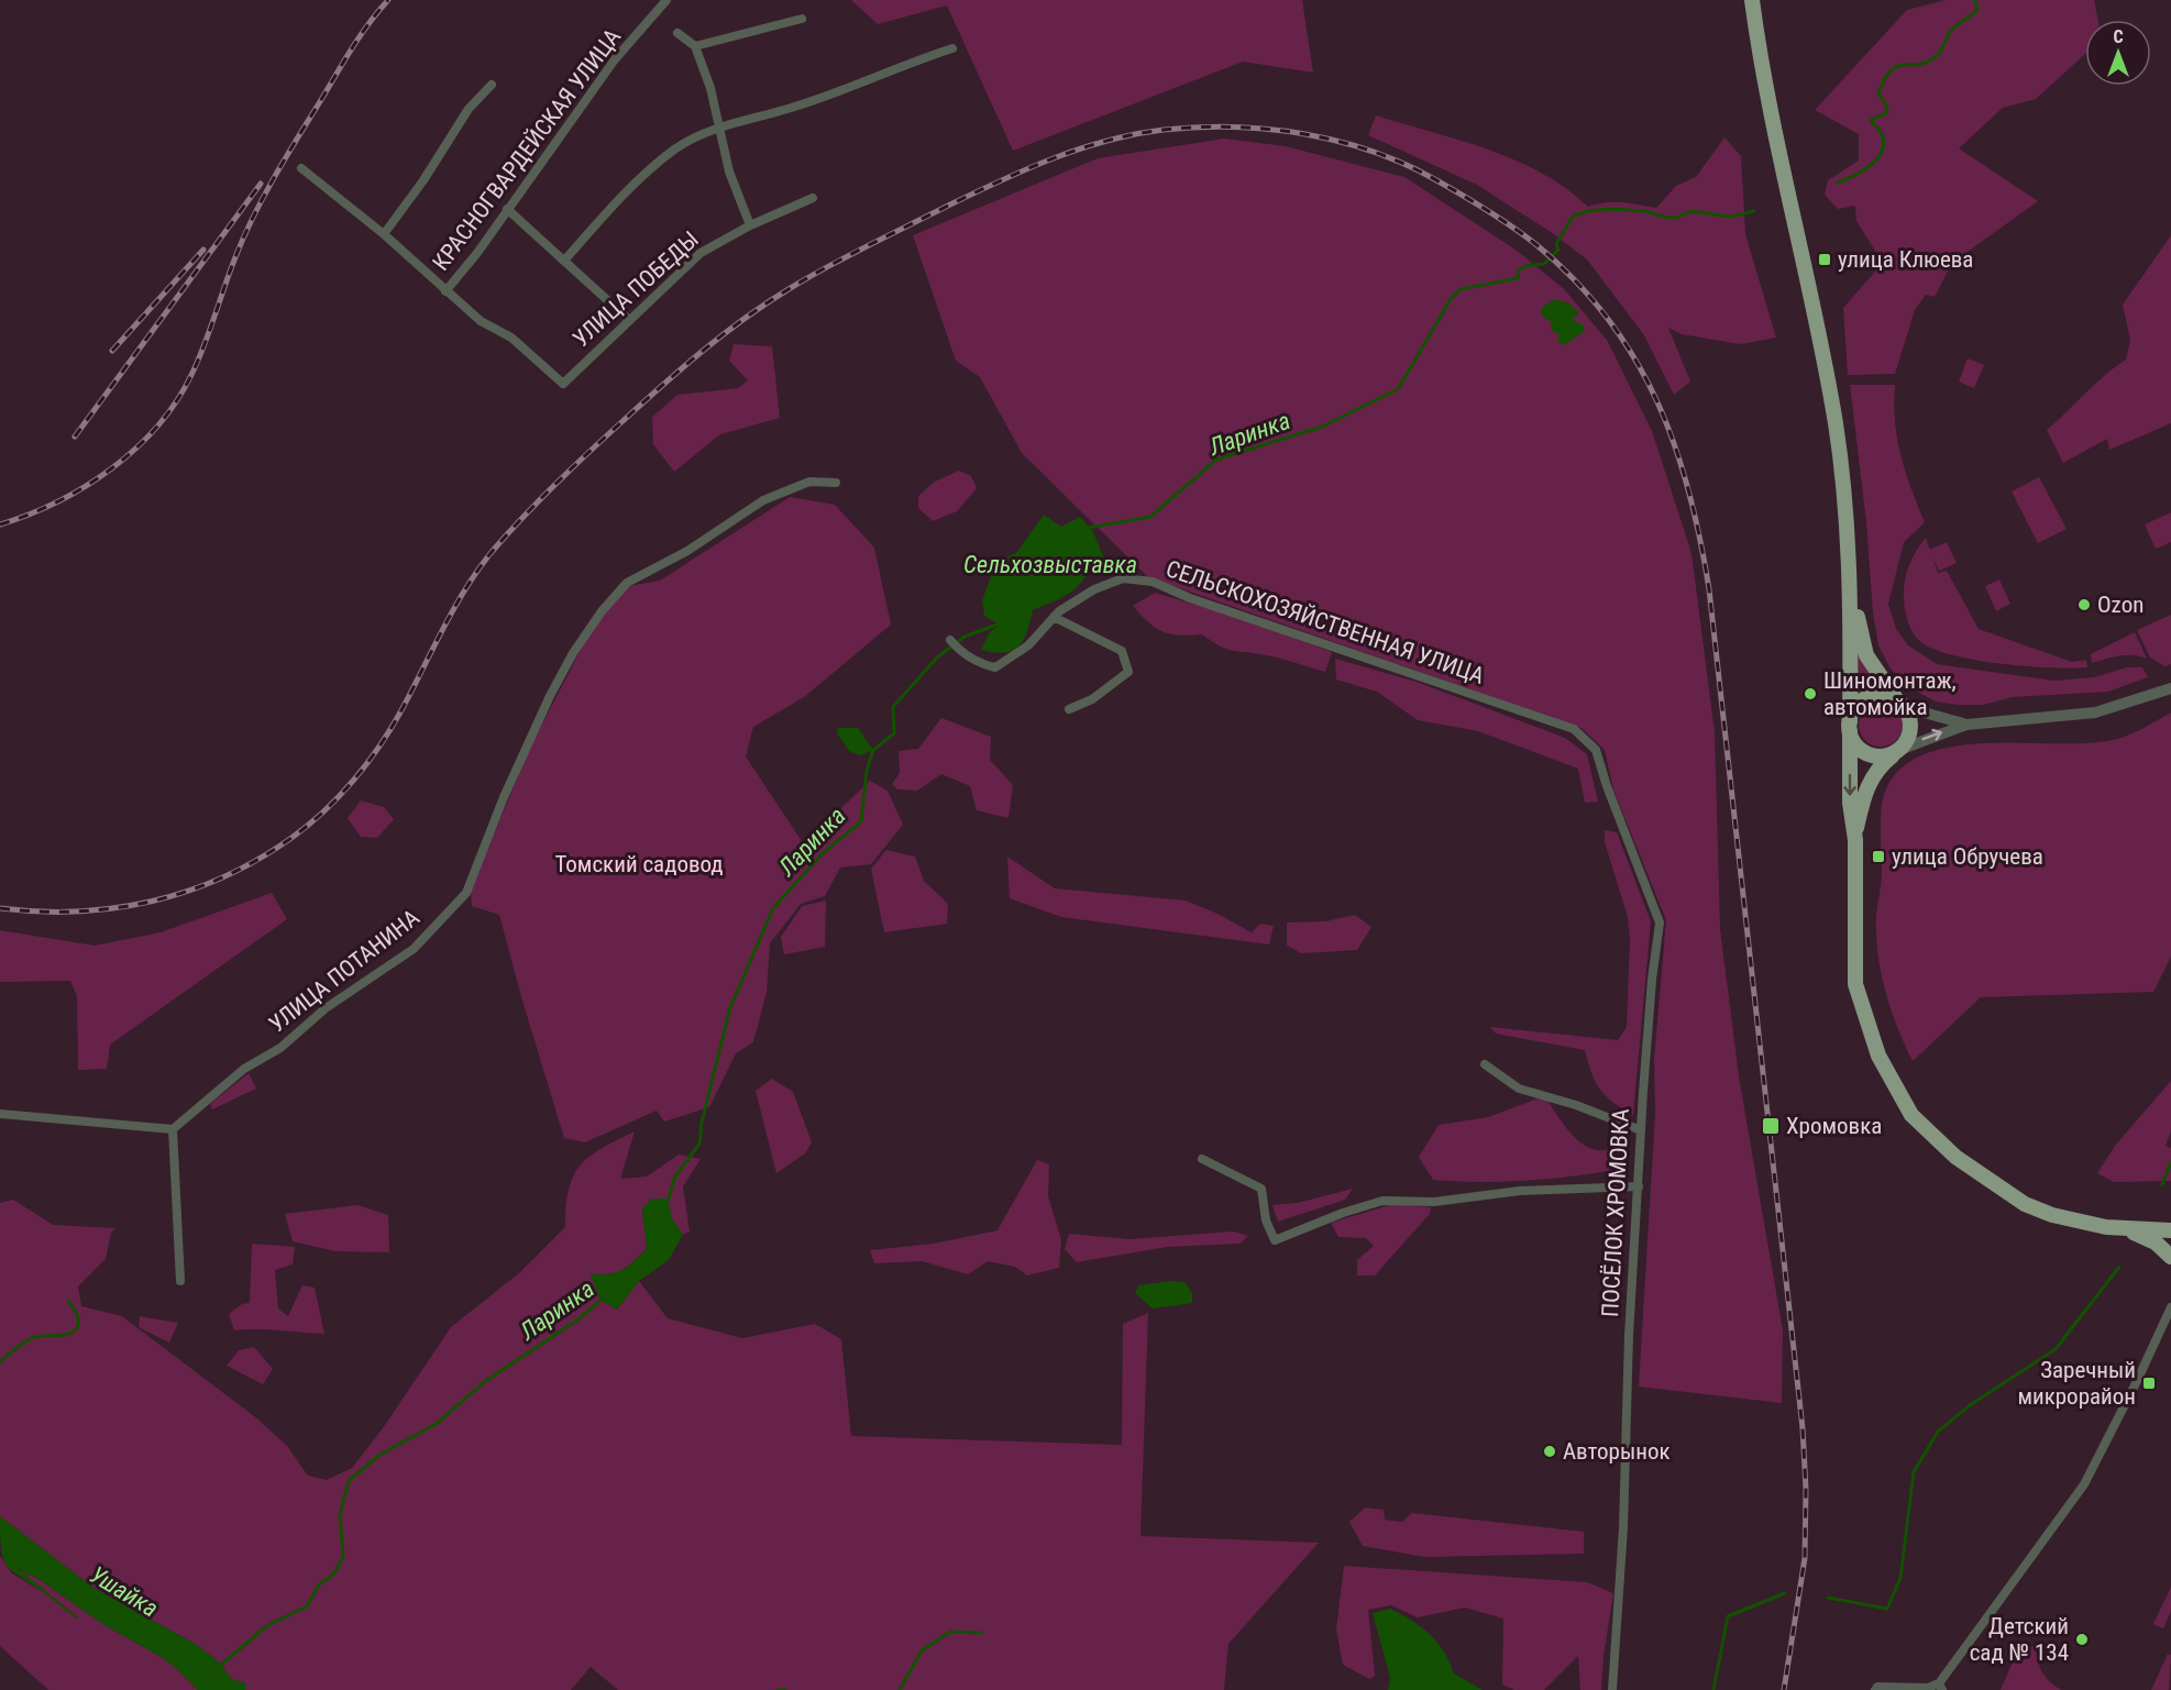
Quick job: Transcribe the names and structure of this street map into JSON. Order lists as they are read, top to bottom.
{
  "streets": {
    "street": [
      "КРАСНОГВАРДЕЙСКАЯ УЛИЦА",
      "УЛИЦА ПОБЕДЫ",
      "СЕЛЬСКОХОЗЯЙСТВЕННАЯ УЛИЦА",
      "УЛИЦА ПОТАНИНА",
      "ПОСЁЛОК ХРОМОВКА"
    ]
  },
  "crossings": [
    ["КРАСНОГВАРДЕЙСКАЯ УЛИЦА", "УЛИЦА ПОБЕДЫ"],
    ["СЕЛЬСКОХОЗЯЙСТВЕННАЯ УЛИЦА", "ПОСЁЛОК ХРОМОВКА"]
  ],
  "water": ["Ларинка", "Сельхозвыставка", "Ушайка"],
  "parks": ["Томский садовод"],
  "places": {
    "transit": [
      "улица Клюева",
      "улица Обручева",
      "Хромовка",
      "Заречный микрорайон"
    ],
    "other": [
      "Ozon",
      "Шиномонтаж, автомойка",
      "Авторынок",
      "Детский сад № 134"
    ]
  },
  "north": "top"
}
